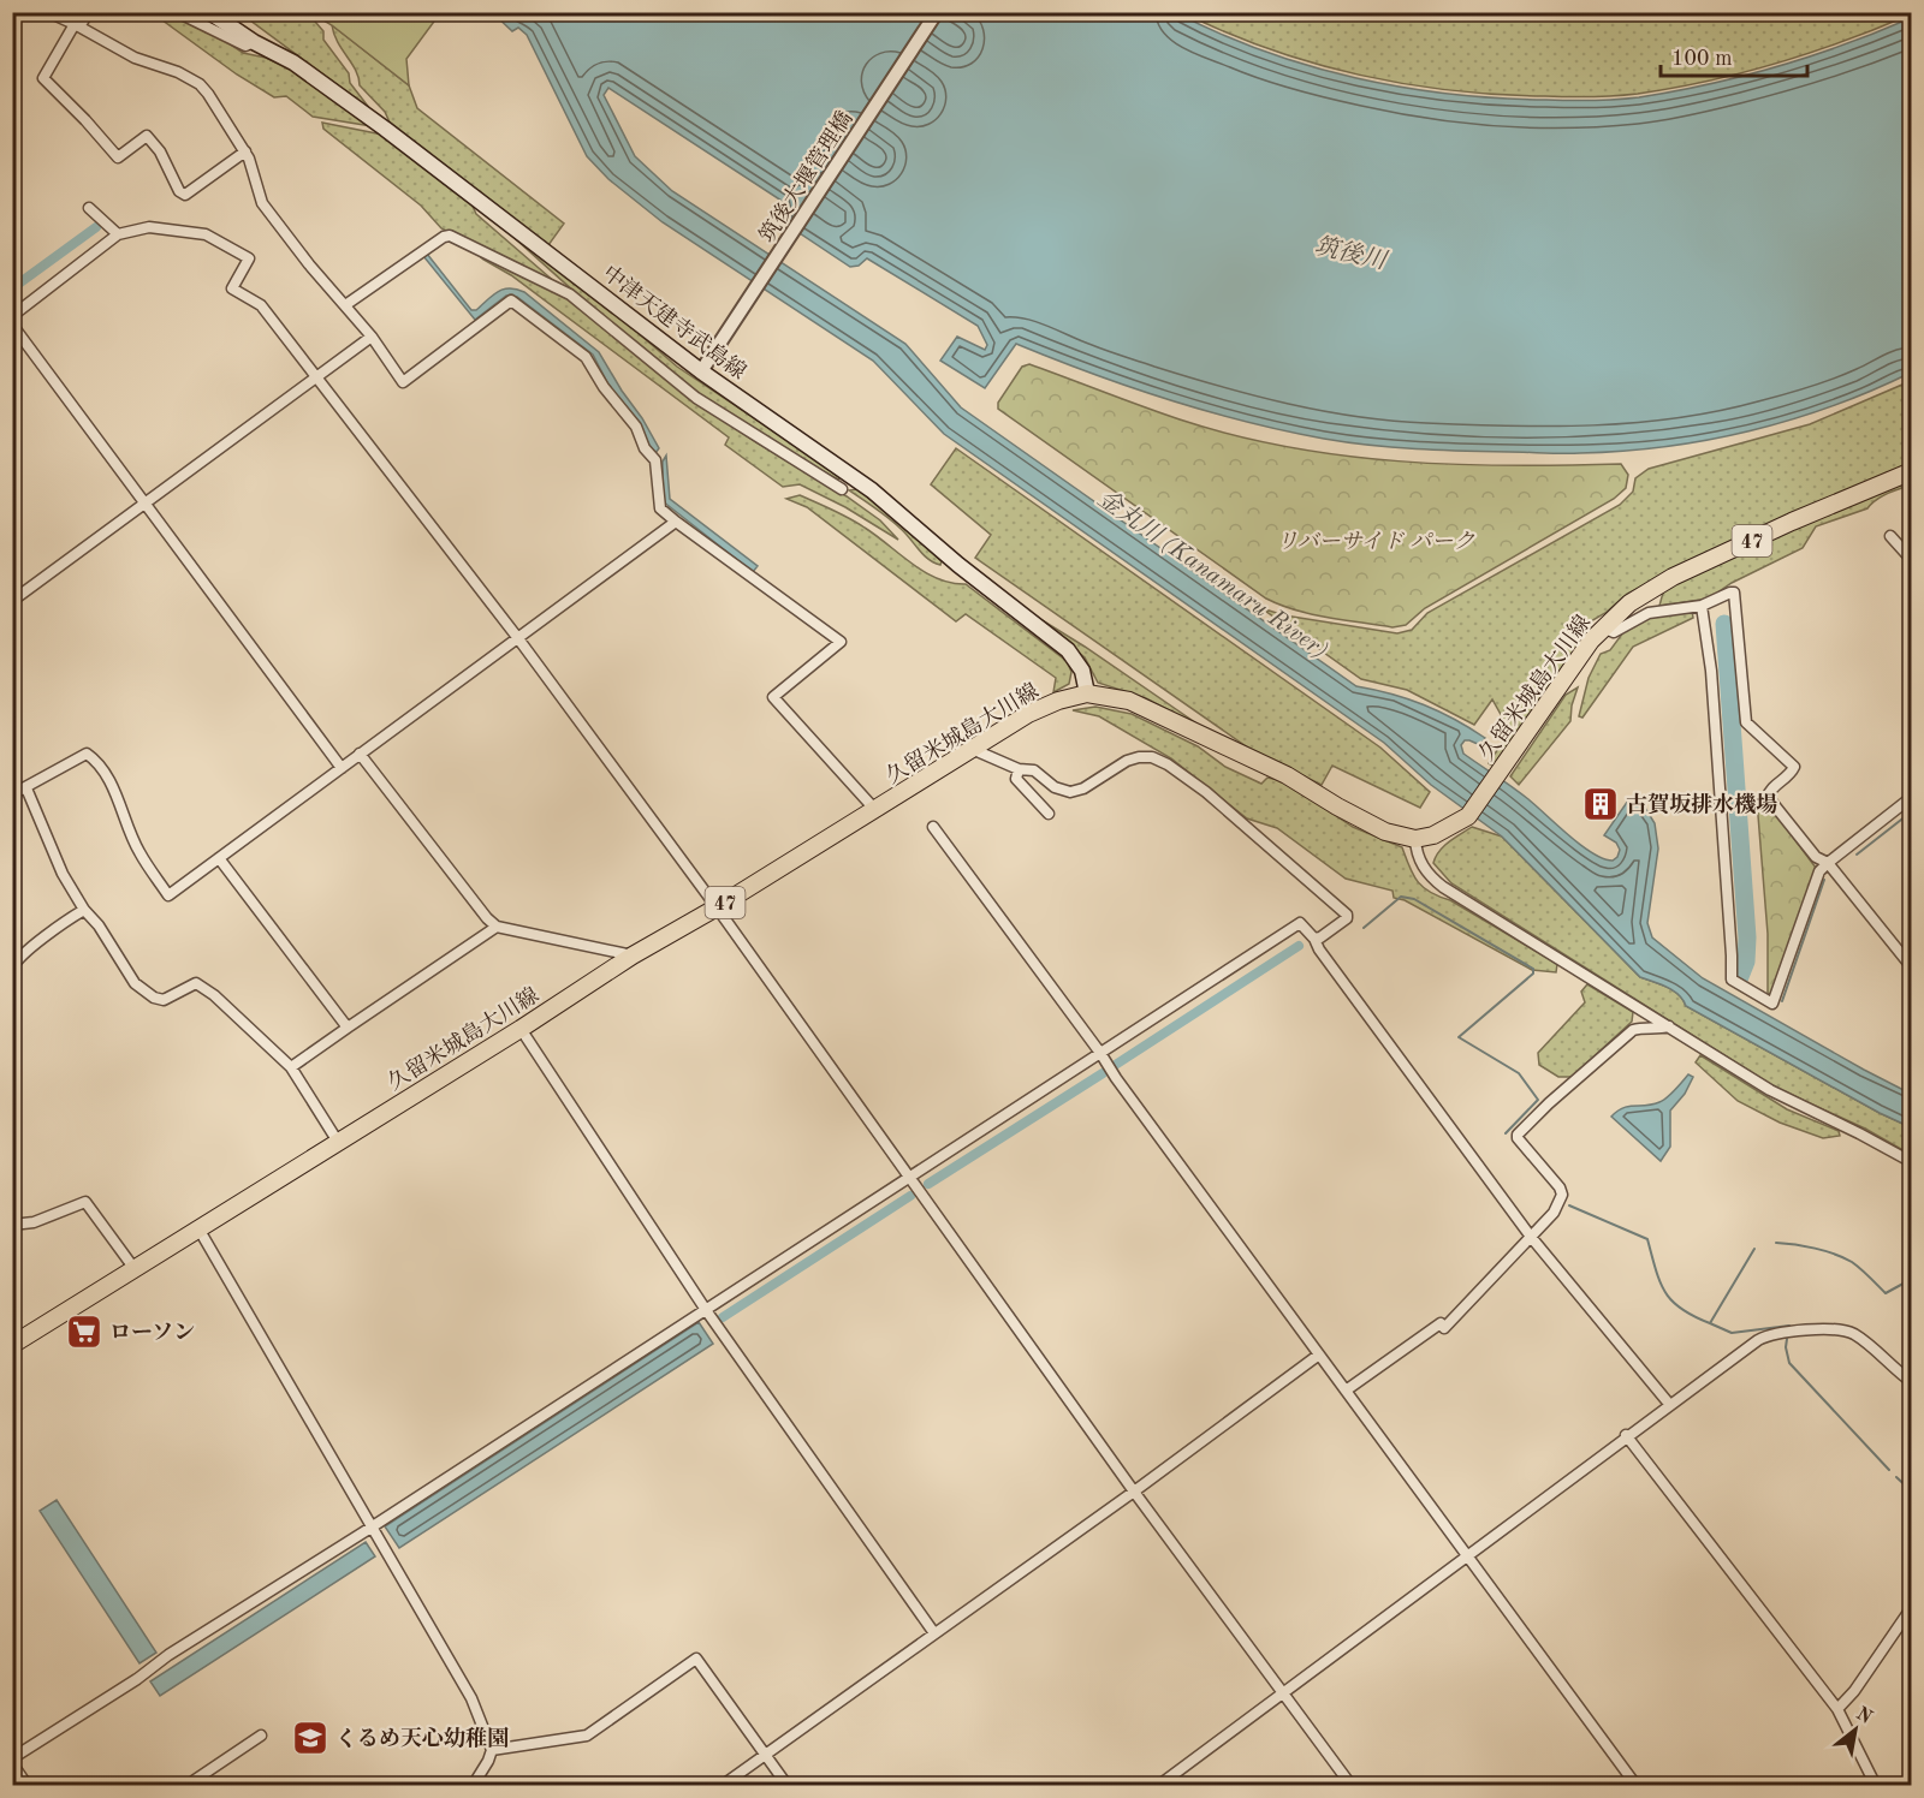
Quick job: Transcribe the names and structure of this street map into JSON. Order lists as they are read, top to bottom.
{
  "streets": {
    "main road": ["中津天建寺武島線", "47", "久留米城島大川線"],
    "street": ["筑後大堰管理橋"]
  },
  "crossings": [
    ["筑後大堰管理橋", "中津天建寺武島線"],
    ["中津天建寺武島線", "久留米城島大川線"]
  ],
  "water": ["筑後川", "金丸川 (Kanamaru River)"],
  "parks": ["リバーサイド パーク"],
  "places": {
    "building": ["古賀坂排水機場"],
    "supermarket": ["ローソン"],
    "school or university": ["くるめ天心幼稚園"]
  },
  "scale_bar": "100 m",
  "north": "top right"
}
